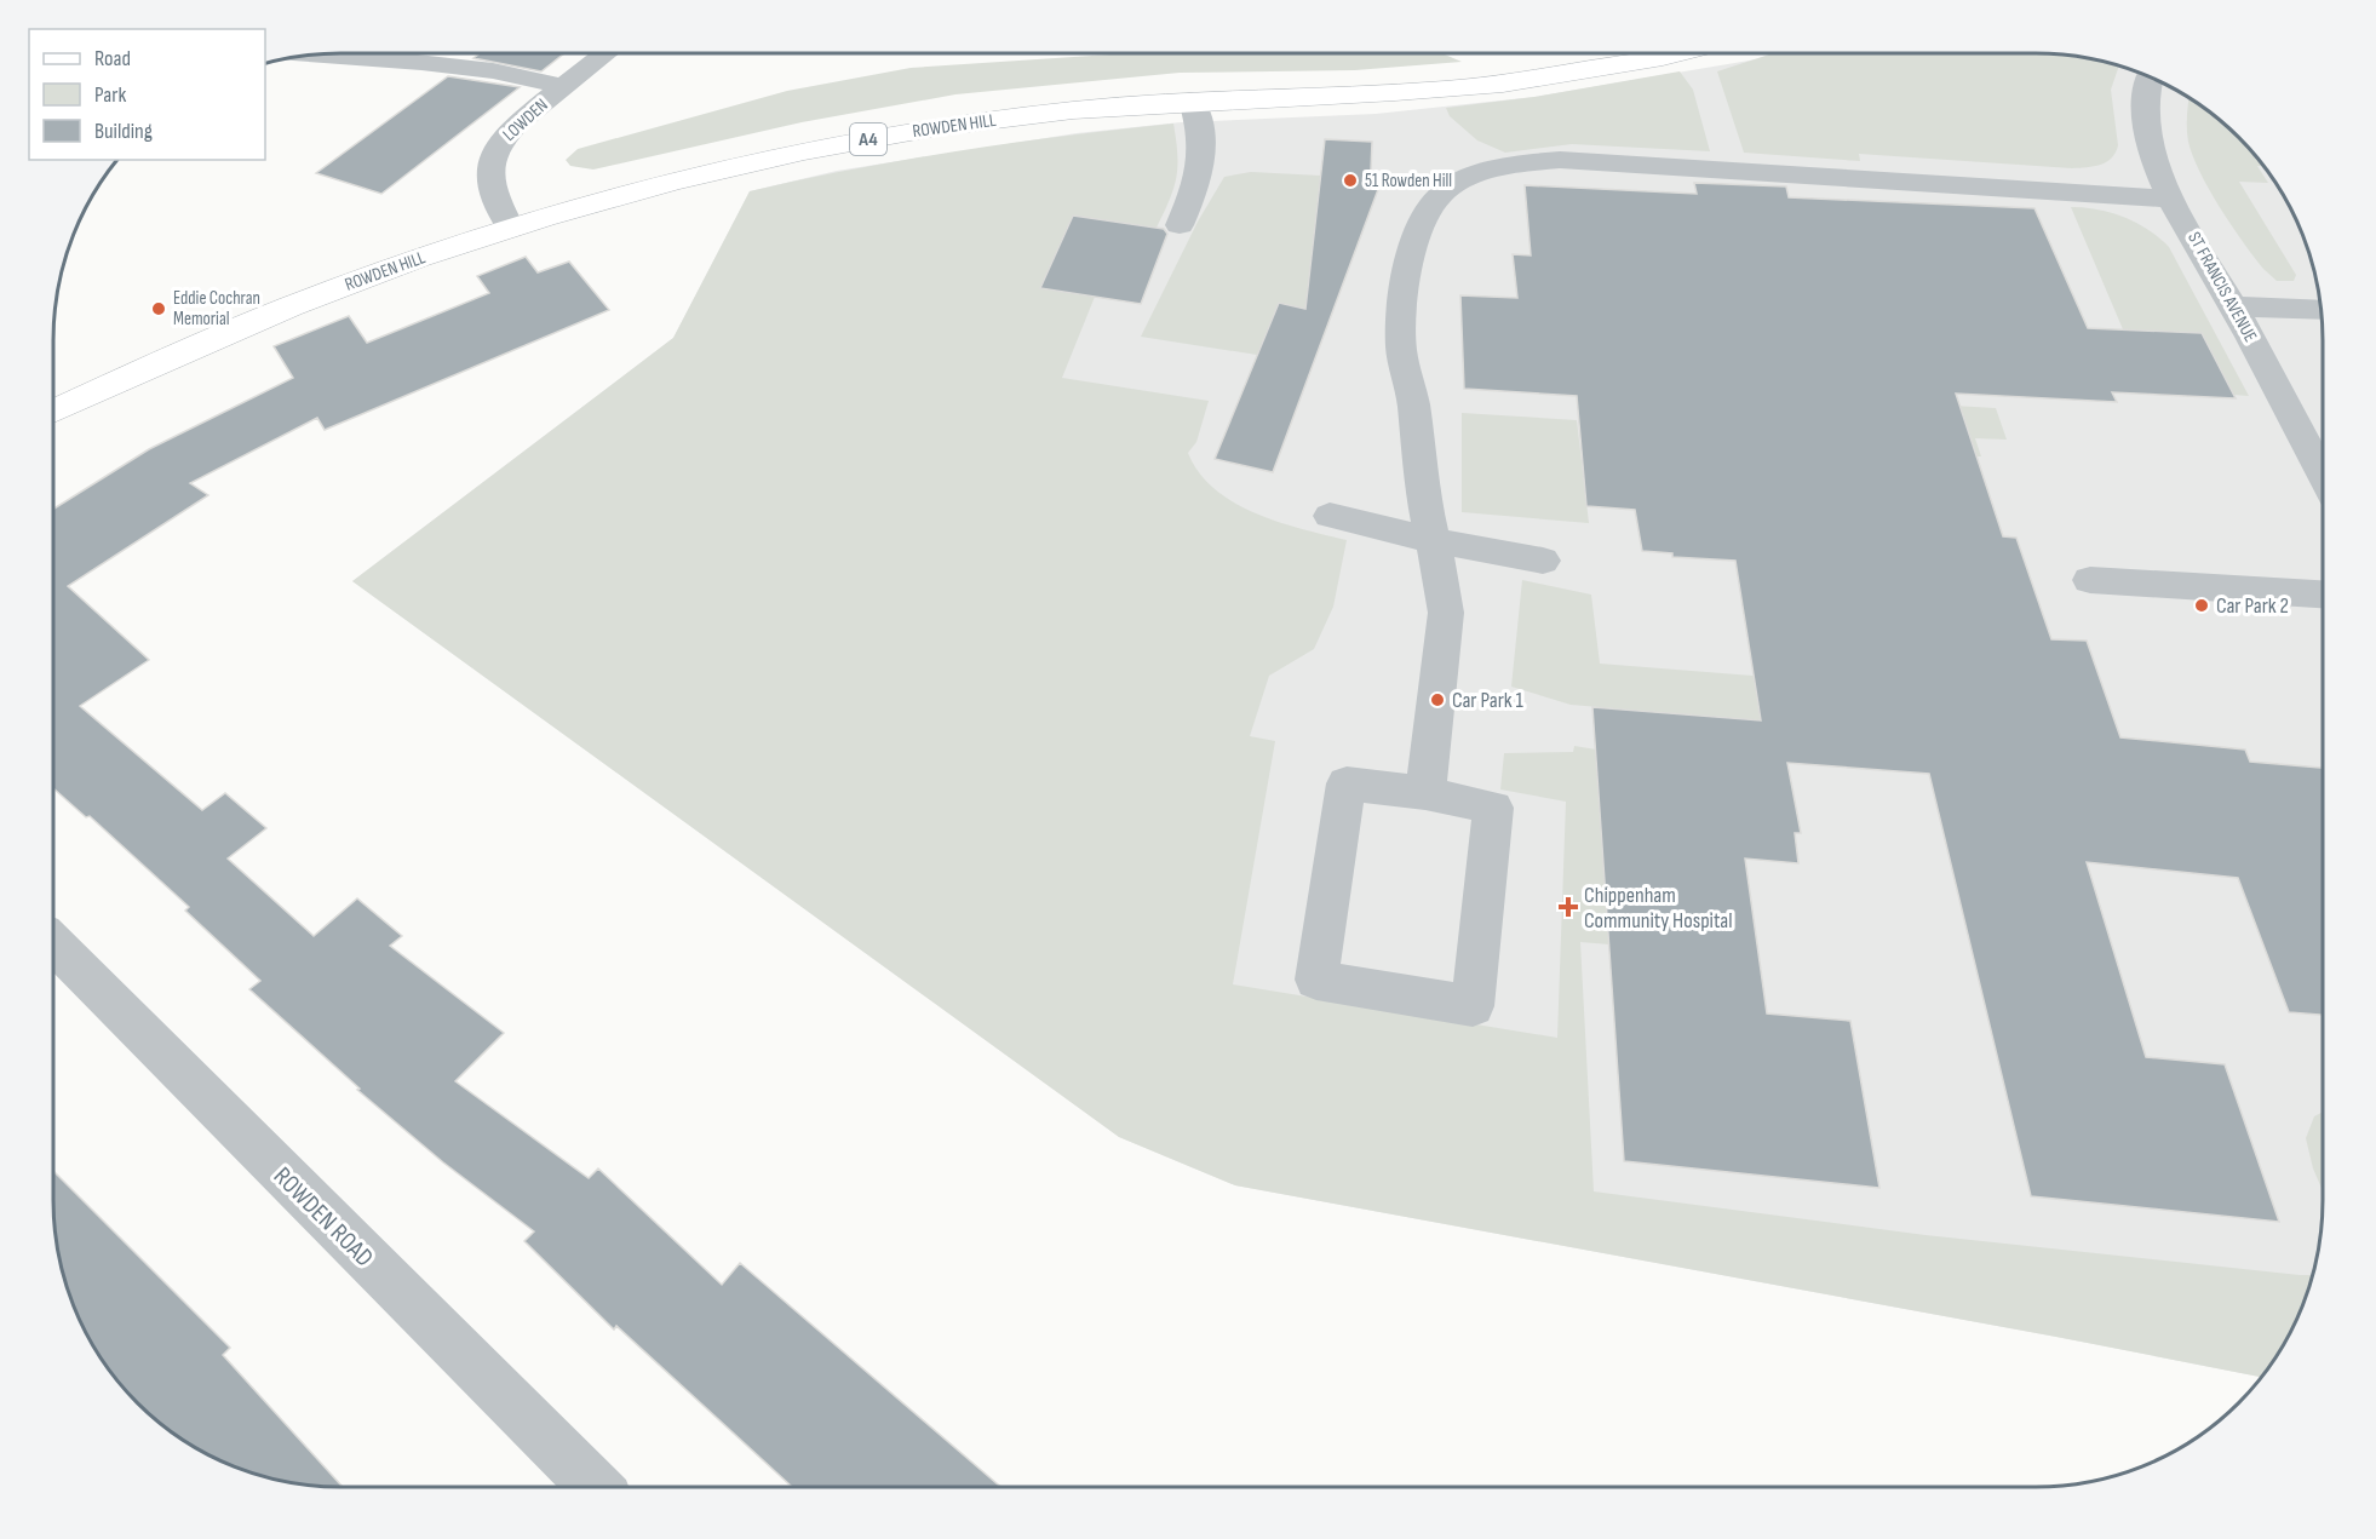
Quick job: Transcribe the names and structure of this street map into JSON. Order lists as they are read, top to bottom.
{
  "streets": {
    "main road": ["ROWDEN HILL", "A4"],
    "street": ["LOWDEN", "ST FRANCIS AVENUE", "ROWDEN ROAD"]
  },
  "crossings": [
    ["LOWDEN", "ROWDEN HILL"]
  ],
  "places": {
    "other": [
      "51 Rowden Hill",
      "Eddie Cochran Memorial",
      "Car Park 2",
      "Car Park 1"
    ],
    "health": ["Chippenham Community Hospital"]
  },
  "legend": ["Road", "Park", "Building"]
}
